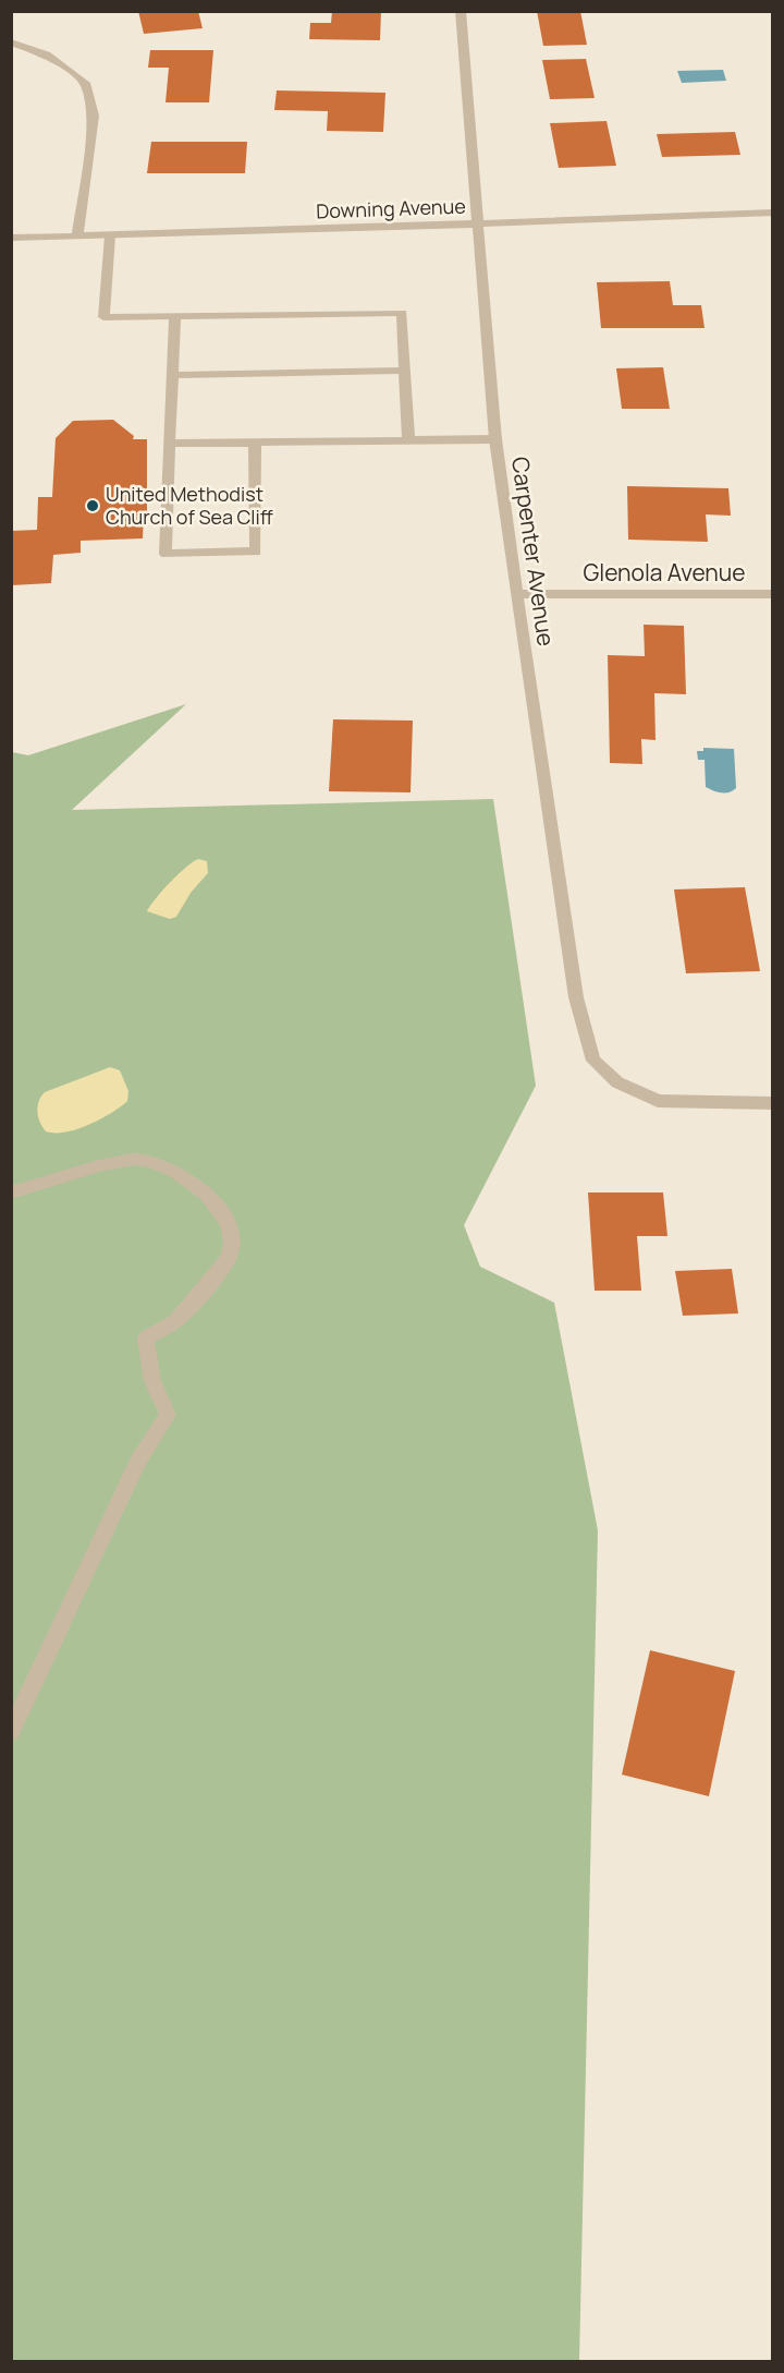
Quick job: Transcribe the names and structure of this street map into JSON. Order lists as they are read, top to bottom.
{
  "streets": {
    "street": ["Downing Avenue", "Carpenter Avenue", "Glenola Avenue"]
  },
  "crossings": [
    ["Downing Avenue", "Carpenter Avenue"],
    ["Carpenter Avenue", "Glenola Avenue"]
  ],
  "places": ["United Methodist Church of Sea Cliff"]
}
